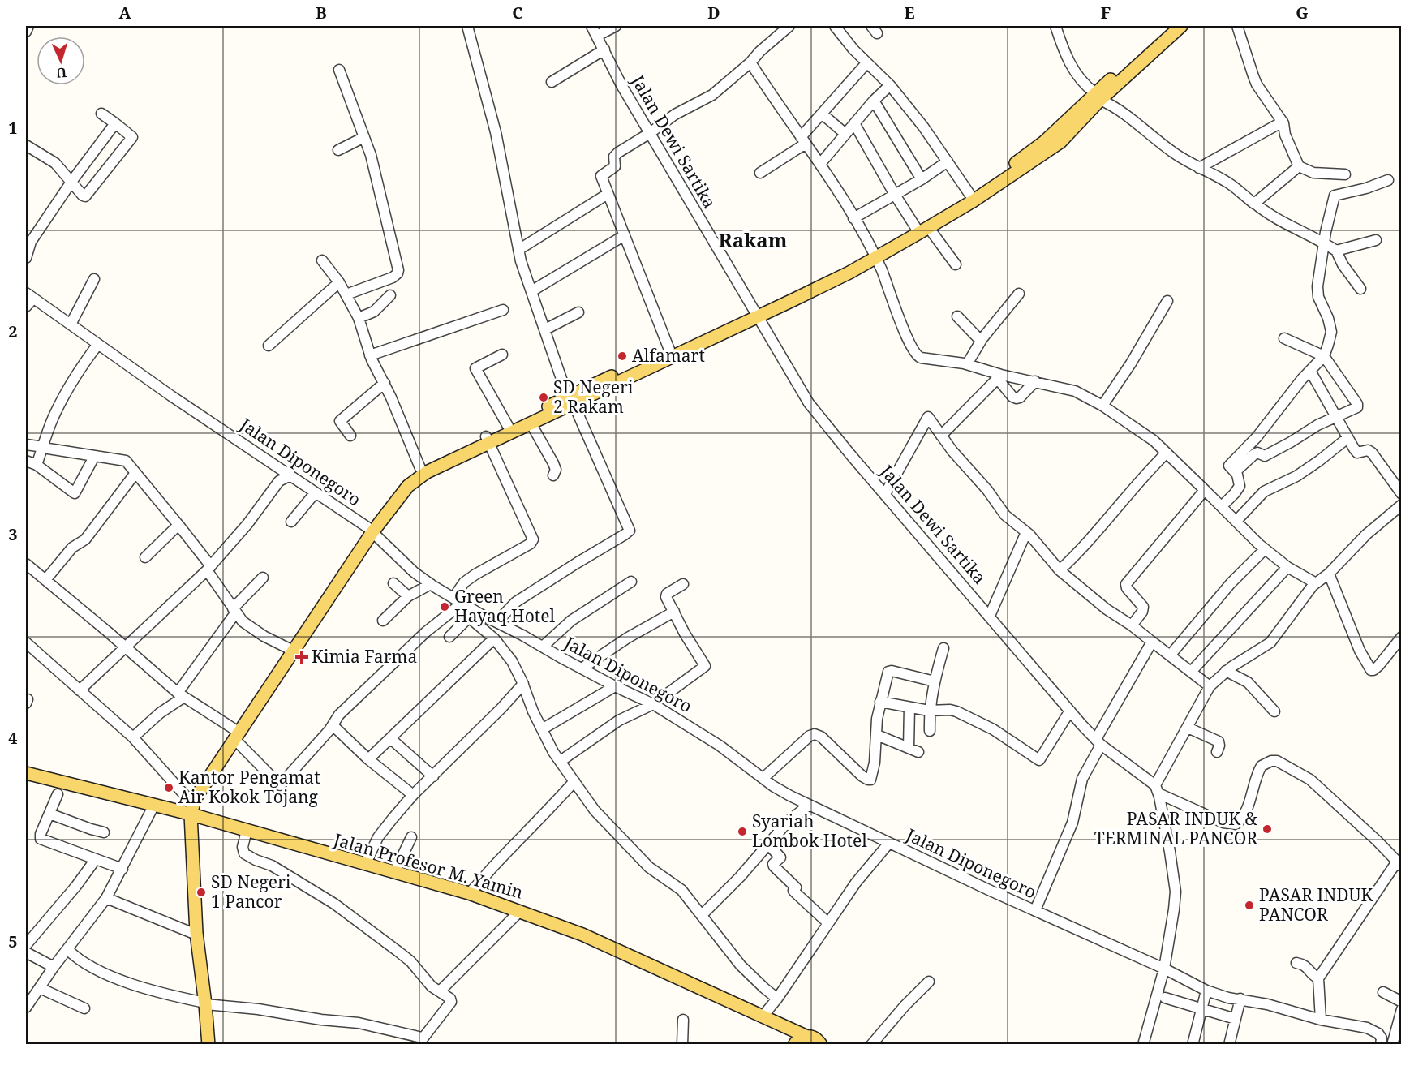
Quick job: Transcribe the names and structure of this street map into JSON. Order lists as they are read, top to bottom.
{
  "streets": {
    "main road": ["Jalan Profesor M. Yamin"],
    "street": ["Jalan Dewi Sartika", "Jalan Diponegoro"]
  },
  "districts": ["Rakam"],
  "places": {
    "other": [
      "Alfamart",
      "SD Negeri 2 Rakam",
      "Green Hayaq Hotel",
      "Kantor Pengamat Air Kokok Tojang",
      "PASAR INDUK & TERMINAL PANCOR",
      "Syariah Lombok Hotel",
      "SD Negeri 1 Pancor",
      "PASAR INDUK PANCOR"
    ],
    "health": ["Kimia Farma"]
  },
  "north": "bottom",
  "grid": {
    "columns": [
      "A",
      "B",
      "C",
      "D",
      "E",
      "F",
      "G"
    ],
    "rows": [
      "1",
      "2",
      "3",
      "4",
      "5"
    ]
  }
}
